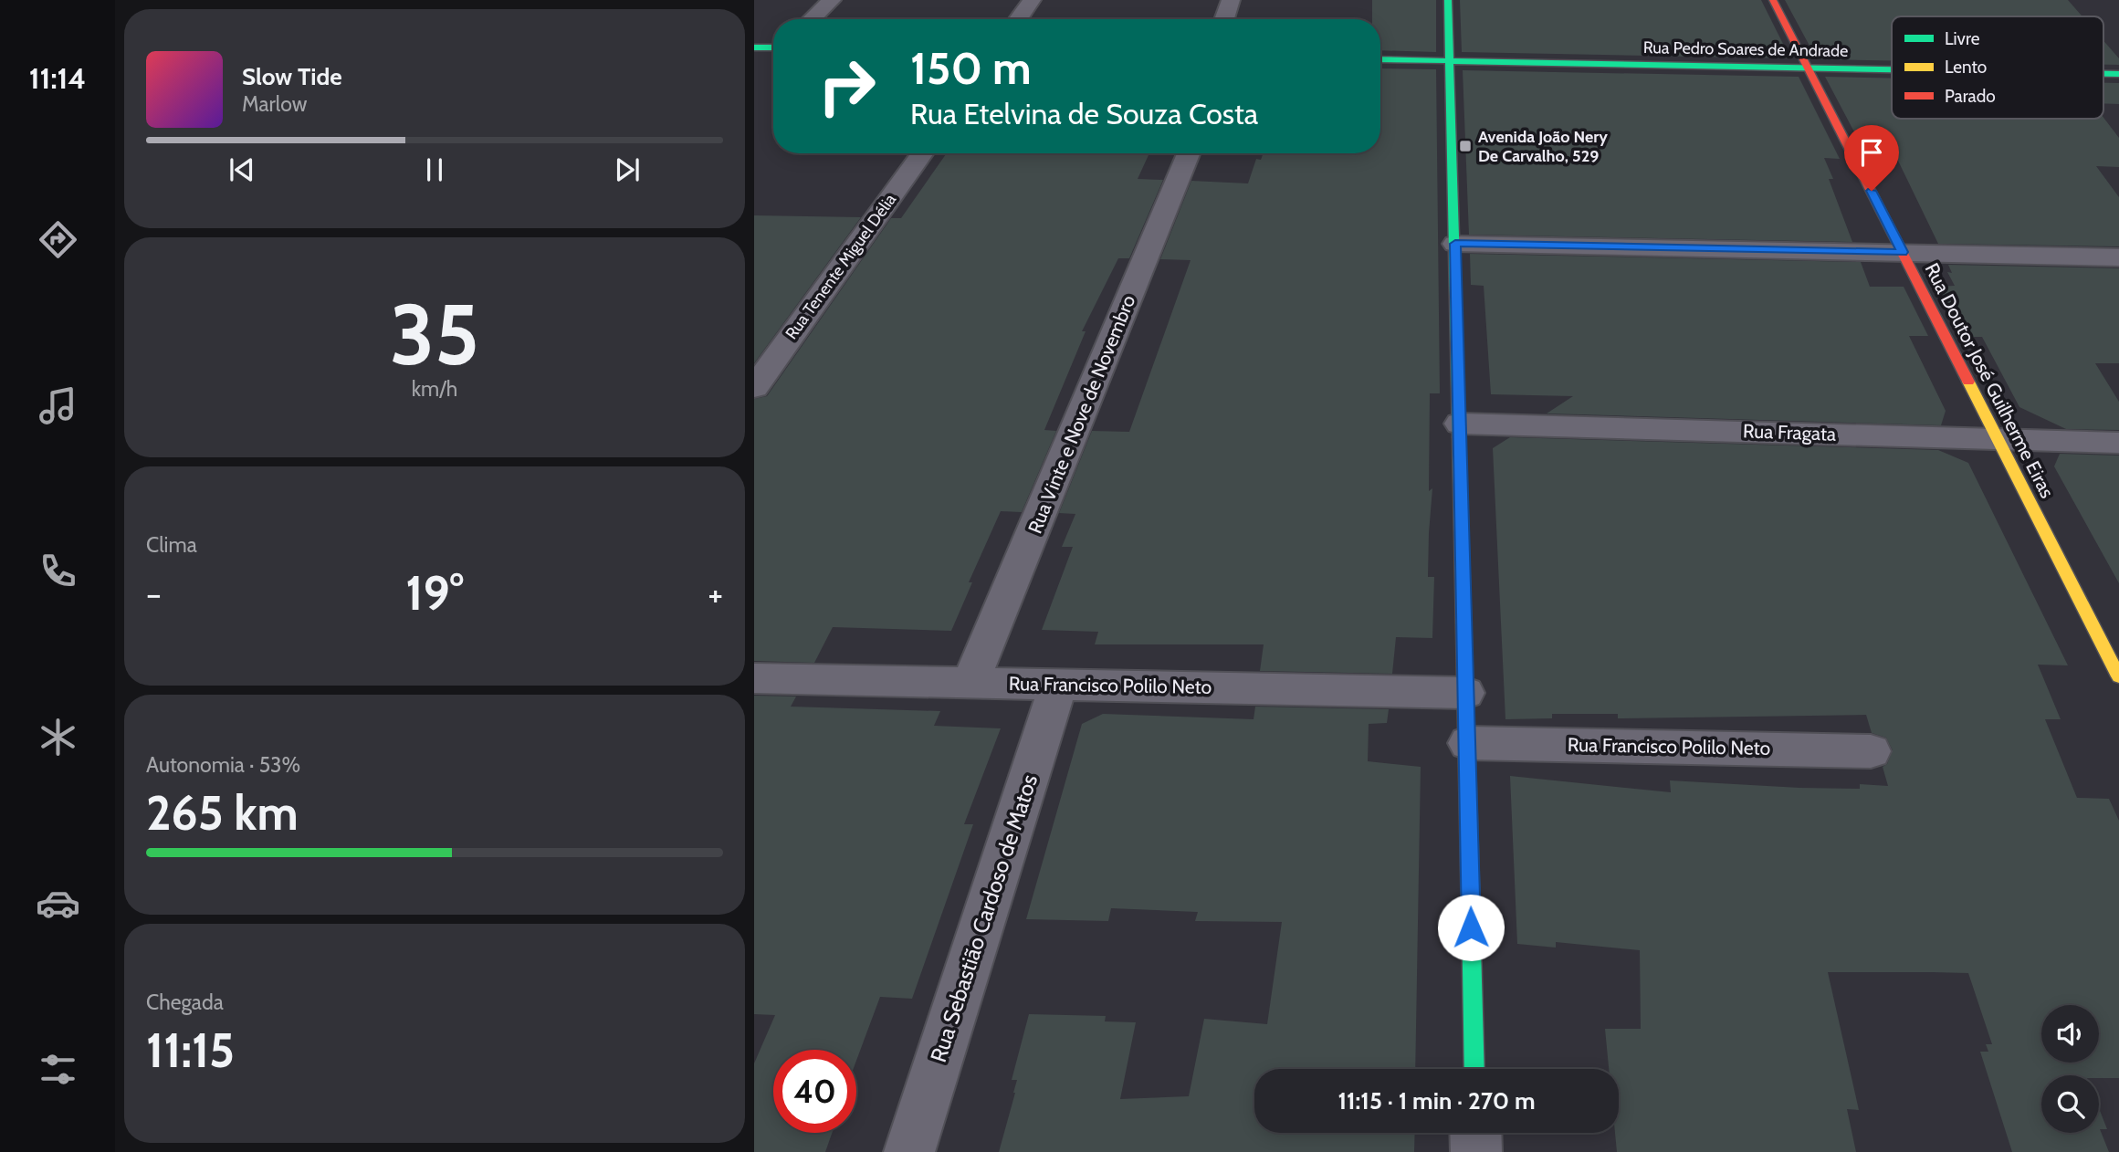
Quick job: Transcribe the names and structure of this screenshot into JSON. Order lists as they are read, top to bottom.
{
  "streets": {
    "street": [
      "Rua Pedro Soares de Andrade",
      "Rua Tenente Miguel Délia",
      "Rua Doutor José Guilherme Eiras",
      "Rua Vinte e Nove de Novembro",
      "Rua Fragata",
      "Rua Francisco Polilo Neto",
      "Rua Sebastião Cardoso de Matos"
    ]
  },
  "crossings": [
    ["Rua Pedro Soares de Andrade", "Rua Doutor José Guilherme Eiras"],
    ["Rua Doutor José Guilherme Eiras", "Rua Fragata"],
    ["Rua Vinte e Nove de Novembro", "Rua Francisco Polilo Neto"],
    ["Rua Francisco Polilo Neto", "Rua Sebastião Cardoso de Matos"]
  ],
  "places": {
    "transit": ["Avenida João Nery De Carvalho, 529"]
  },
  "legend": ["Livre", "Lento", "Parado"],
  "page": {
    "tabs": "11:14",
    "turn": ["150 m", "Rua Etelvina de Souza Costa"],
    "song": ["Slow Tide", "Marlow"],
    "tile": [
      ["35", "km/h"],
      "Clima",
      ["Autonomia · 53%", "265 km"],
      ["Chegada", "11:15"]
    ],
    "heat": ["−", "19°", "+"],
    "limit": "40",
    "trip": "11:15 · 1 min · 270 m"
  }
}
